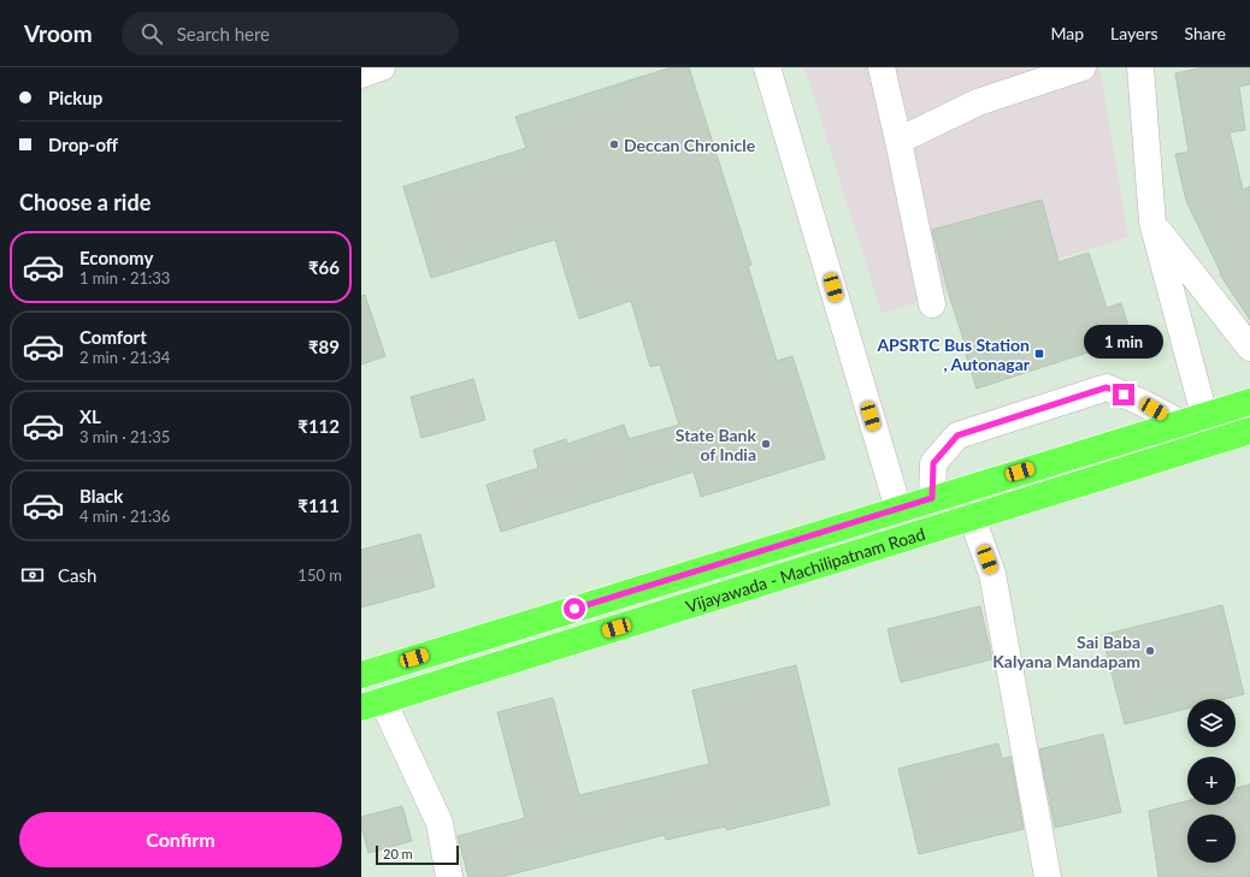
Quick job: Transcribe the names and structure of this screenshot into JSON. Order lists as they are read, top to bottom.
{
  "streets": {
    "highway": ["Vijayawada - Machilipatnam Road"]
  },
  "places": {
    "other": ["Deccan Chronicle", "State Bank of India", "Sai Baba Kalyana Mandapam"],
    "transit": ["APSRTC Bus Station , Autonagar"]
  },
  "scale_bar": "20 m",
  "page": {
    "header": "Vroom",
    "search": "Search here",
    "nav": ["Map", "Layers", "Share"],
    "banner": ["Pickup", "Drop-off"],
    "heading": "Choose a ride",
    "list": [
      {
        "name": "Economy",
        "note": "1 min · 21:33",
        "value": "₹66"
      },
      {
        "name": "Comfort",
        "note": "2 min · 21:34",
        "value": "₹89"
      },
      {
        "name": "XL",
        "note": "3 min · 21:35",
        "value": "₹112"
      },
      {
        "name": "Black",
        "note": "4 min · 21:36",
        "value": "₹111"
      }
    ],
    "bubble": "1 min",
    "pay": ["Cash", "150 m"],
    "map_buttons": ["+", "−"],
    "buttons": "Confirm",
    "scale": "20 m"
  }
}
